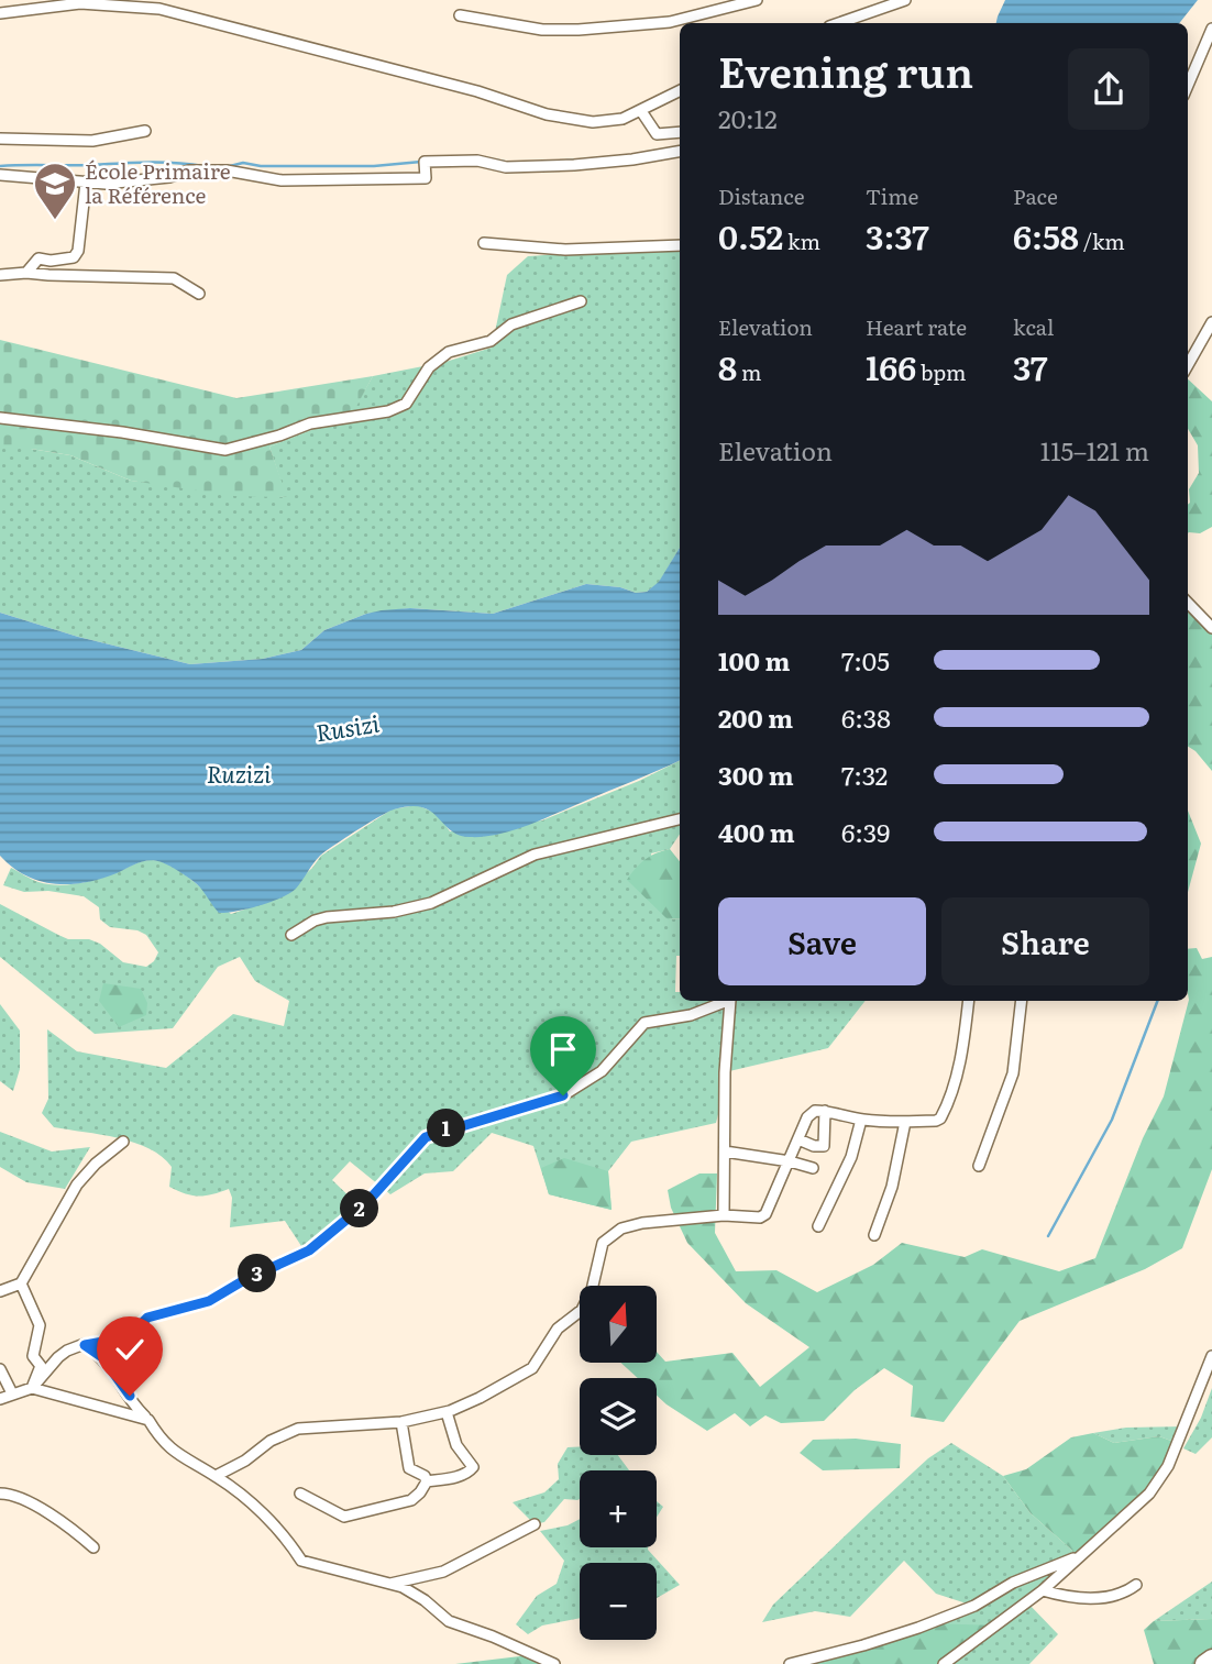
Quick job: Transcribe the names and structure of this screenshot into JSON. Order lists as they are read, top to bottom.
{
  "water": ["Rusizi", "Ruzizi"],
  "places": {
    "school or university": ["École Primaire la Référence"]
  },
  "north": "top",
  "page": {
    "heading": ["Evening run", "20:12"],
    "stats": [
      ["Distance", "0.52 km"],
      ["Time", "3:37"],
      ["Pace", "6:58 /km"],
      ["Elevation", "8 m"],
      ["Heart rate", "166 bpm"],
      ["kcal", "37"]
    ],
    "chart": ["Elevation", "115–121 m"],
    "list": [
      {
        "name": "100 m",
        "note": "7:05"
      },
      {
        "name": "200 m",
        "note": "6:38"
      },
      {
        "name": "300 m",
        "note": "7:32"
      },
      {
        "name": "400 m",
        "note": "6:39"
      }
    ],
    "buttons": ["Save", "Share"],
    "pins": ["1", "2", "3"],
    "map_buttons": ["+", "−"]
  }
}
